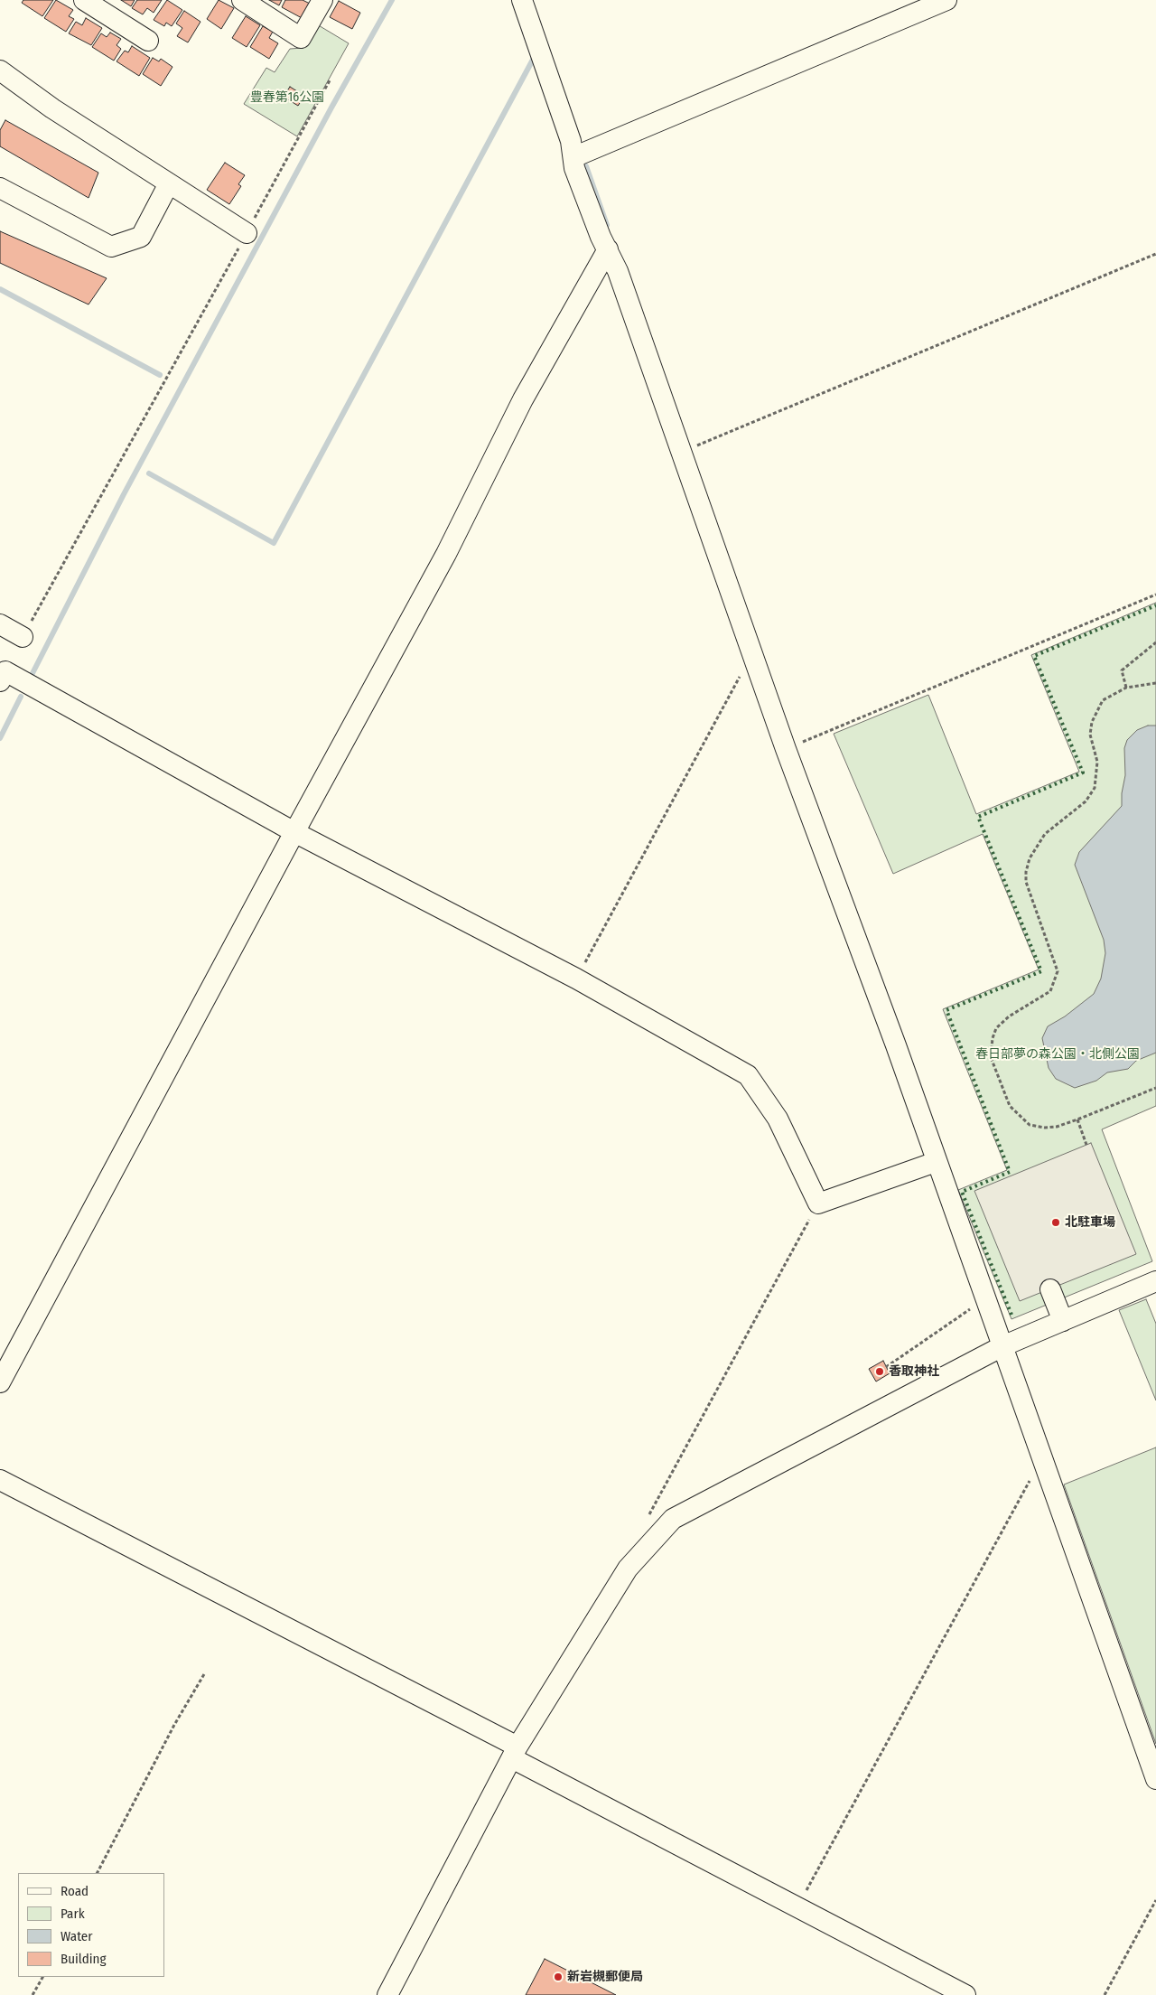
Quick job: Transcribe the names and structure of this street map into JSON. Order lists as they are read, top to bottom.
{
  "parks": ["豊春第16公園", "春日部夢の森公園・北側公園"],
  "places": ["北駐車場", "香取神社", "新岩槻郵便局"],
  "legend": [
    "Road",
    "Park",
    "Water",
    "Building"
  ]
}
